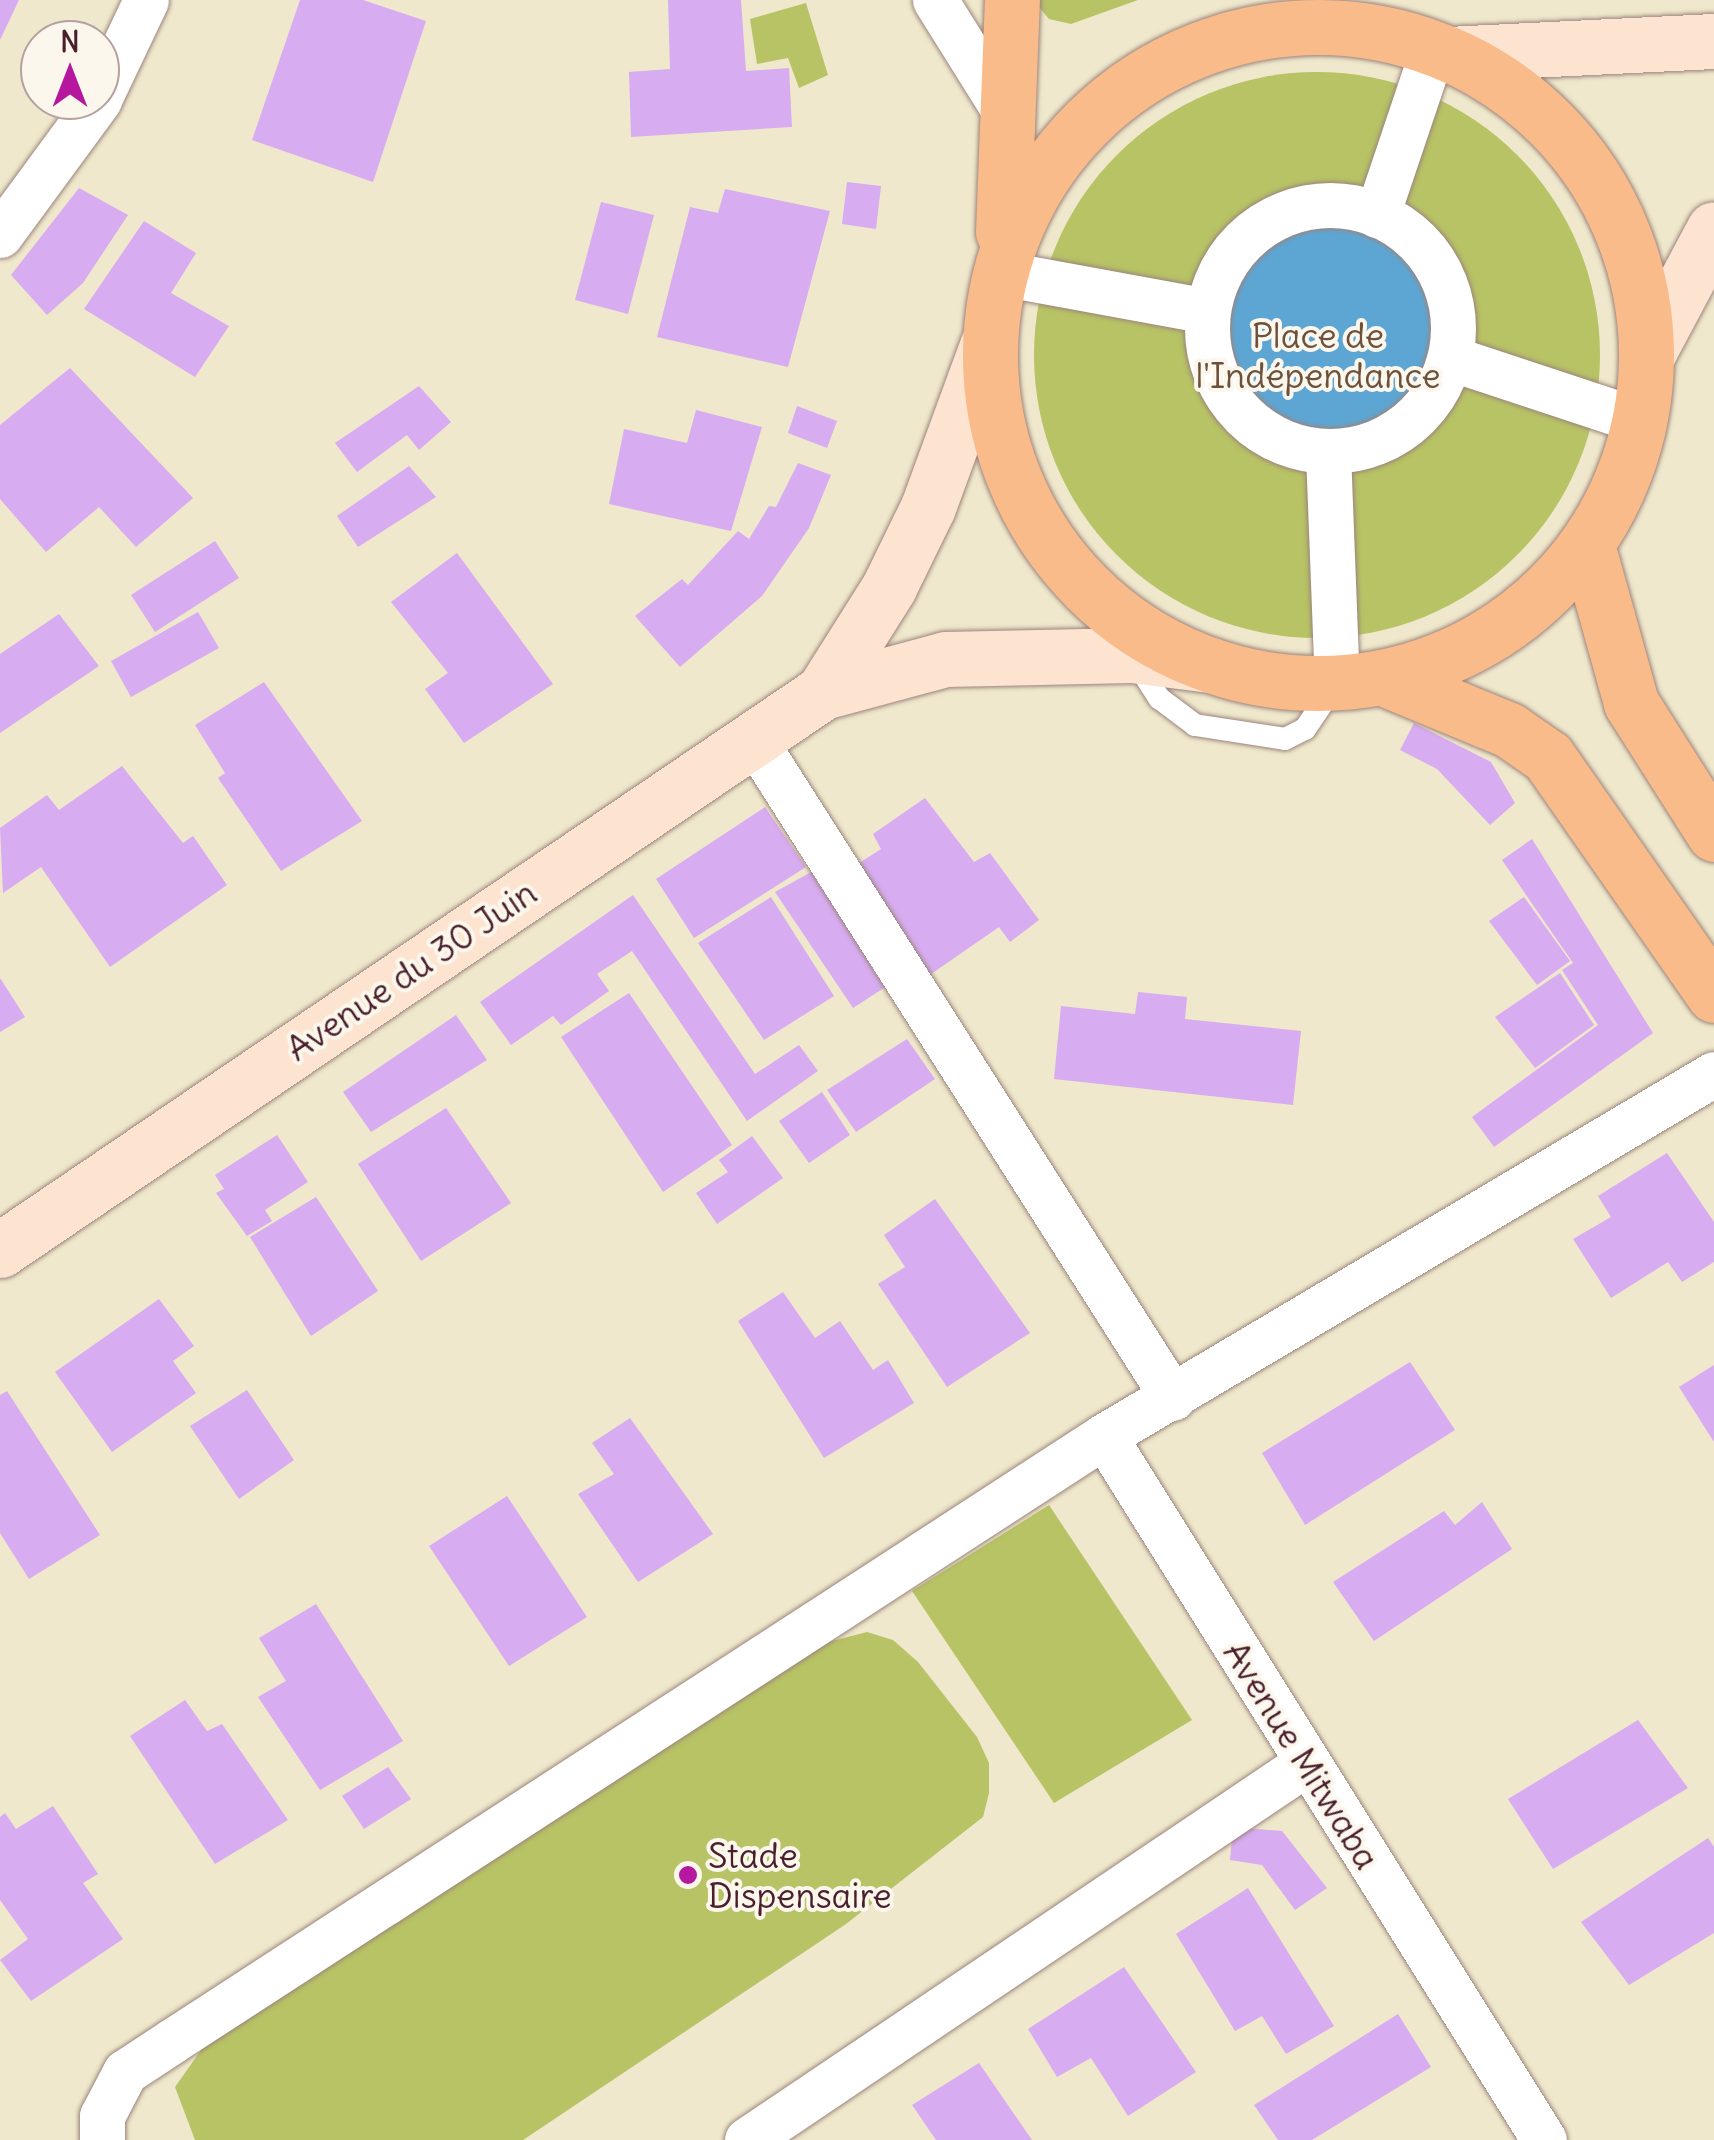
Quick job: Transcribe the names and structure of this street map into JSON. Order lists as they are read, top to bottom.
{
  "streets": {
    "street": ["Avenue du 30 Juin", "Avenue Mitwaba"]
  },
  "parks": ["Place de l'Indépendance"],
  "places": ["Stade Dispensaire"],
  "north": "top"
}
